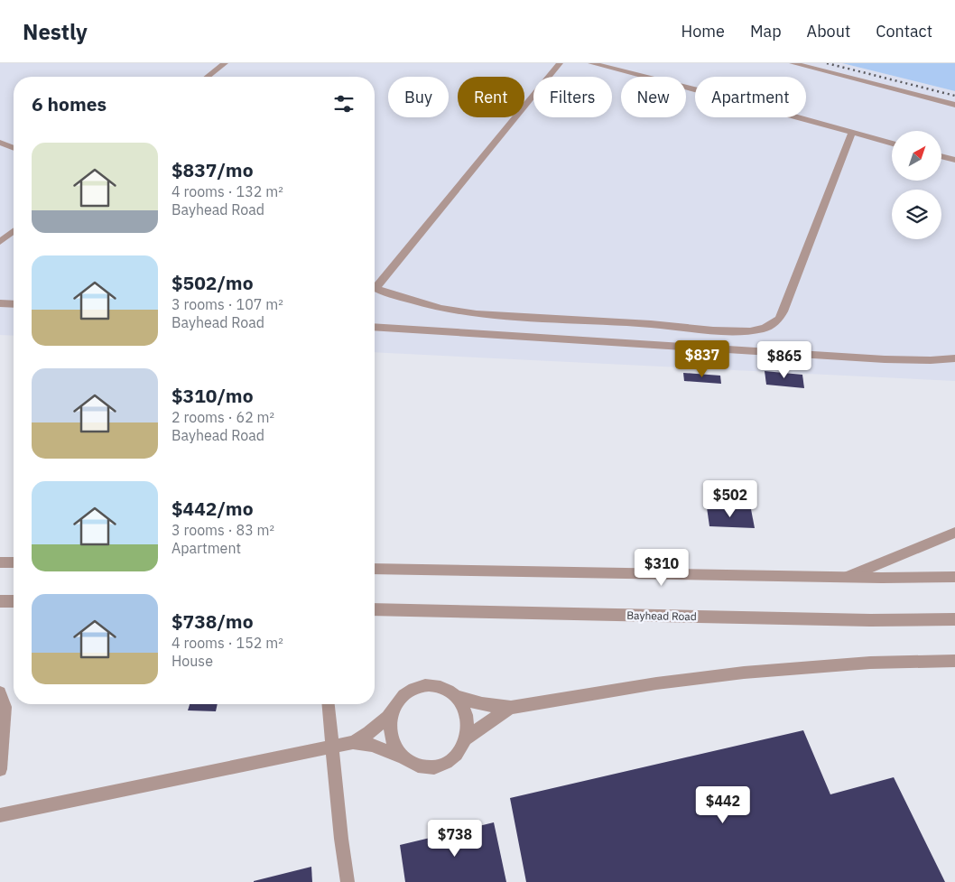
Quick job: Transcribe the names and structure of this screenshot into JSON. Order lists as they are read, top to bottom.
{
  "streets": {
    "street": ["Bayhead Road"]
  },
  "north": "top right",
  "page": {
    "header": "Nestly",
    "nav": [
      "Home",
      "Map",
      "About",
      "Contact"
    ],
    "chip": [
      "Buy",
      "Rent",
      "Filters",
      "New",
      "Apartment"
    ],
    "heading": "6 homes",
    "list": [
      {
        "name": "$837/mo",
        "note": "4 rooms · 132 m² · Bayhead Road"
      },
      {
        "name": "$502/mo",
        "note": "3 rooms · 107 m² · Bayhead Road"
      },
      {
        "name": "$310/mo",
        "note": "2 rooms · 62 m² · Bayhead Road"
      },
      {
        "name": "$442/mo",
        "note": "3 rooms · 83 m² · Apartment"
      },
      {
        "name": "$738/mo",
        "note": "4 rooms · 152 m² · House"
      }
    ],
    "price": [
      "$837",
      "$865",
      "$502",
      "$310",
      "$442",
      "$738"
    ]
  }
}
